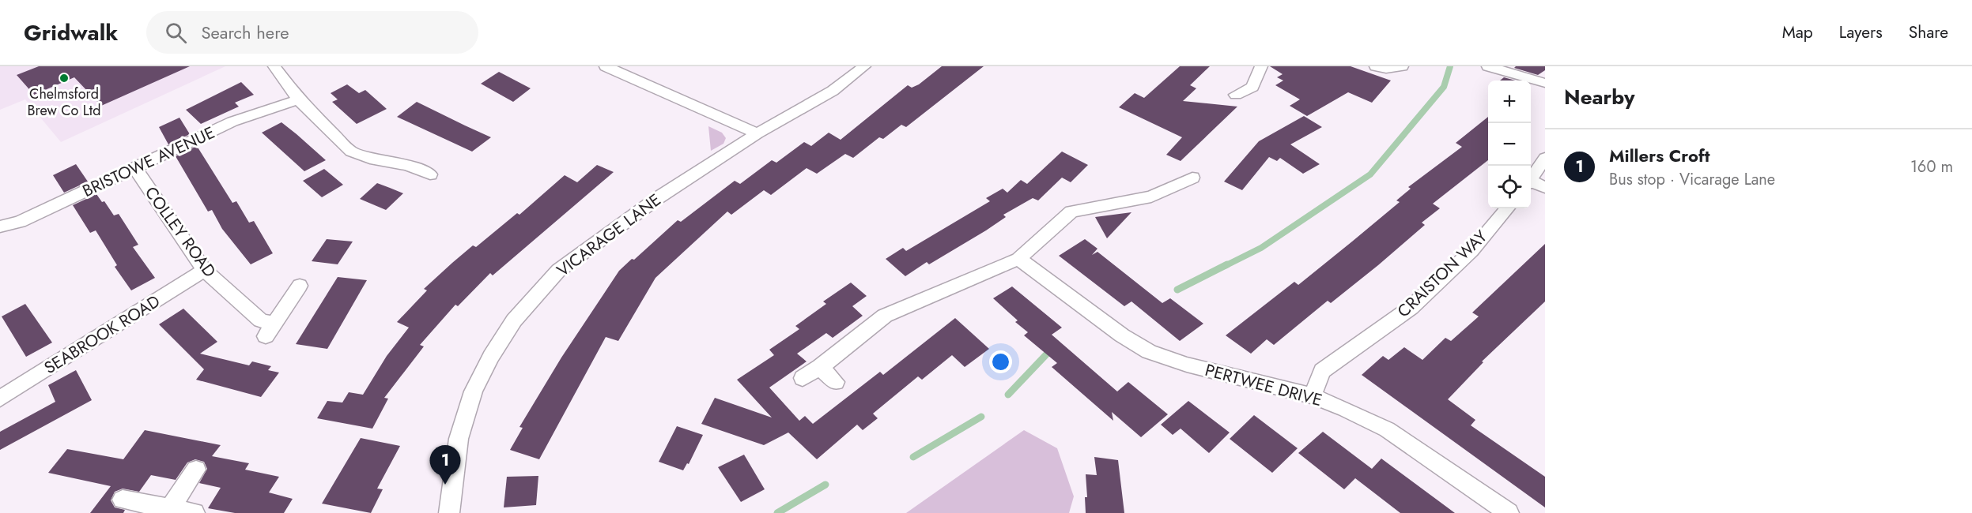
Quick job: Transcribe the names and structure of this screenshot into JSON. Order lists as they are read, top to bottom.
{
  "streets": {
    "street": [
      "BRISTOWE AVENUE",
      "COLLEY ROAD",
      "VICARAGE LANE",
      "CRAISTON WAY",
      "SEABROOK ROAD",
      "PERTWEE DRIVE"
    ]
  },
  "crossings": [
    ["BRISTOWE AVENUE", "COLLEY ROAD"],
    ["COLLEY ROAD", "SEABROOK ROAD"],
    ["CRAISTON WAY", "PERTWEE DRIVE"]
  ],
  "places": ["Chelmsford Brew Co Ltd"],
  "page": {
    "header": "Gridwalk",
    "search": "Search here",
    "nav": ["Map", "Layers", "Share"],
    "heading": "Nearby",
    "map_buttons": ["+", "−"],
    "list": [
      {
        "mark": "1",
        "name": "Millers Croft",
        "note": "Bus stop · Vicarage Lane",
        "value": "160 m"
      }
    ],
    "pins": "1"
  }
}
